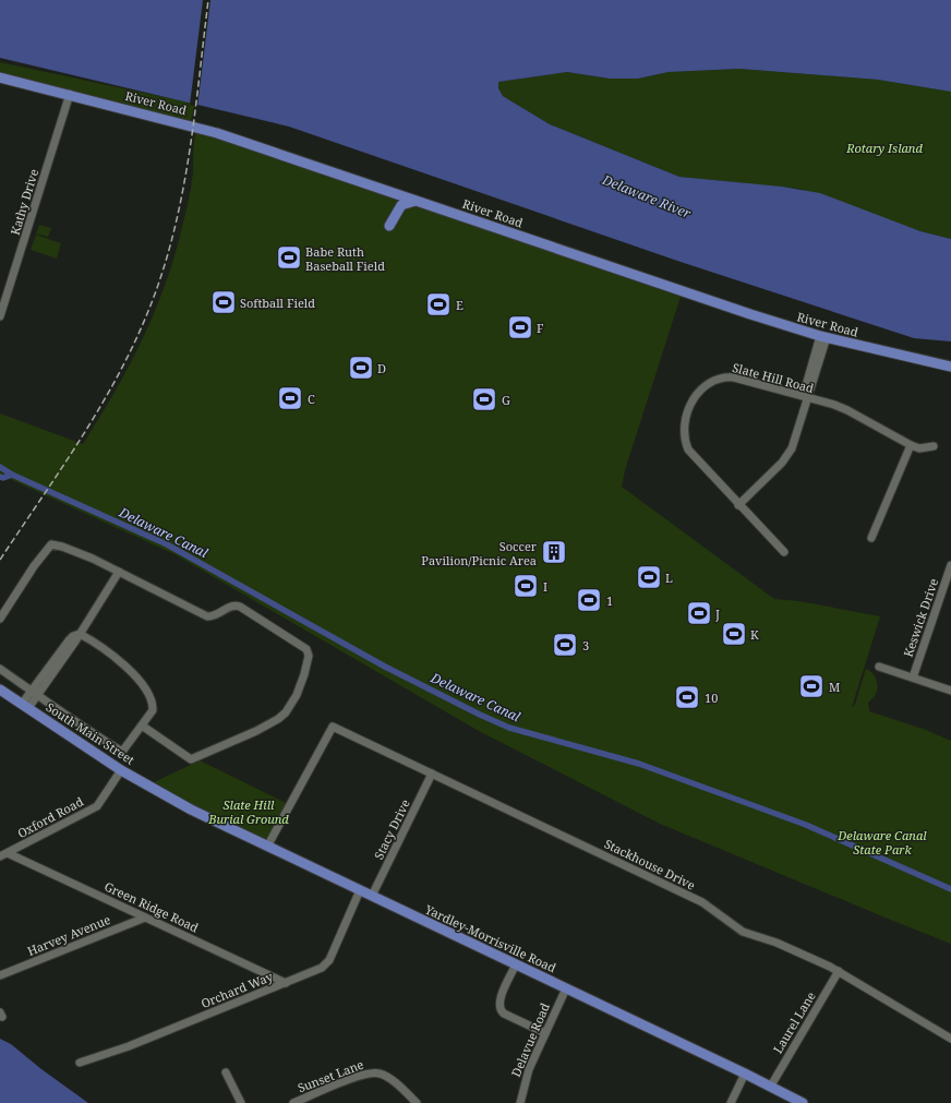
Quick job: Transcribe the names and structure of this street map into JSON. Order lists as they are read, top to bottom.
{
  "streets": {
    "main road": ["River Road", "South Main Street", "Yardley-Morrisville Road"],
    "street": [
      "Kathy Drive",
      "Slate Hill Road",
      "Keswick Drive",
      "Oxford Road",
      "Stacy Drive",
      "Stackhouse Drive",
      "Green Ridge Road",
      "Harvey Avenue",
      "Orchard Way",
      "Laurel Lane",
      "Delavue Road",
      "Sunset Lane"
    ]
  },
  "crossings": [
    ["River Road", "Kathy Drive"],
    ["South Main Street", "Oxford Road"],
    ["South Main Street", "Yardley-Morrisville Road"],
    ["Oxford Road", "Green Ridge Road"],
    ["Stacy Drive", "Stackhouse Drive"],
    ["Stacy Drive", "Yardley-Morrisville Road"],
    ["Stackhouse Drive", "Yardley-Morrisville Road"],
    ["Stackhouse Drive", "Laurel Lane"],
    ["Green Ridge Road", "Harvey Avenue"],
    ["Green Ridge Road", "Orchard Way"],
    ["Yardley-Morrisville Road", "Orchard Way"],
    ["Yardley-Morrisville Road", "Laurel Lane"],
    ["Yardley-Morrisville Road", "Delavue Road"]
  ],
  "water": ["Delaware River", "Delaware Canal"],
  "parks": ["Rotary Island", "Slate Hill Burial Ground", "Delaware Canal State Park"],
  "places": {
    "sports": [
      "Babe Ruth Baseball Field",
      "Softball Field",
      "E",
      "F",
      "D",
      "C",
      "G",
      "L",
      "I",
      "1",
      "J",
      "K",
      "3",
      "M",
      "10"
    ],
    "building": ["Soccer Pavilion/Picnic Area"]
  }
}
